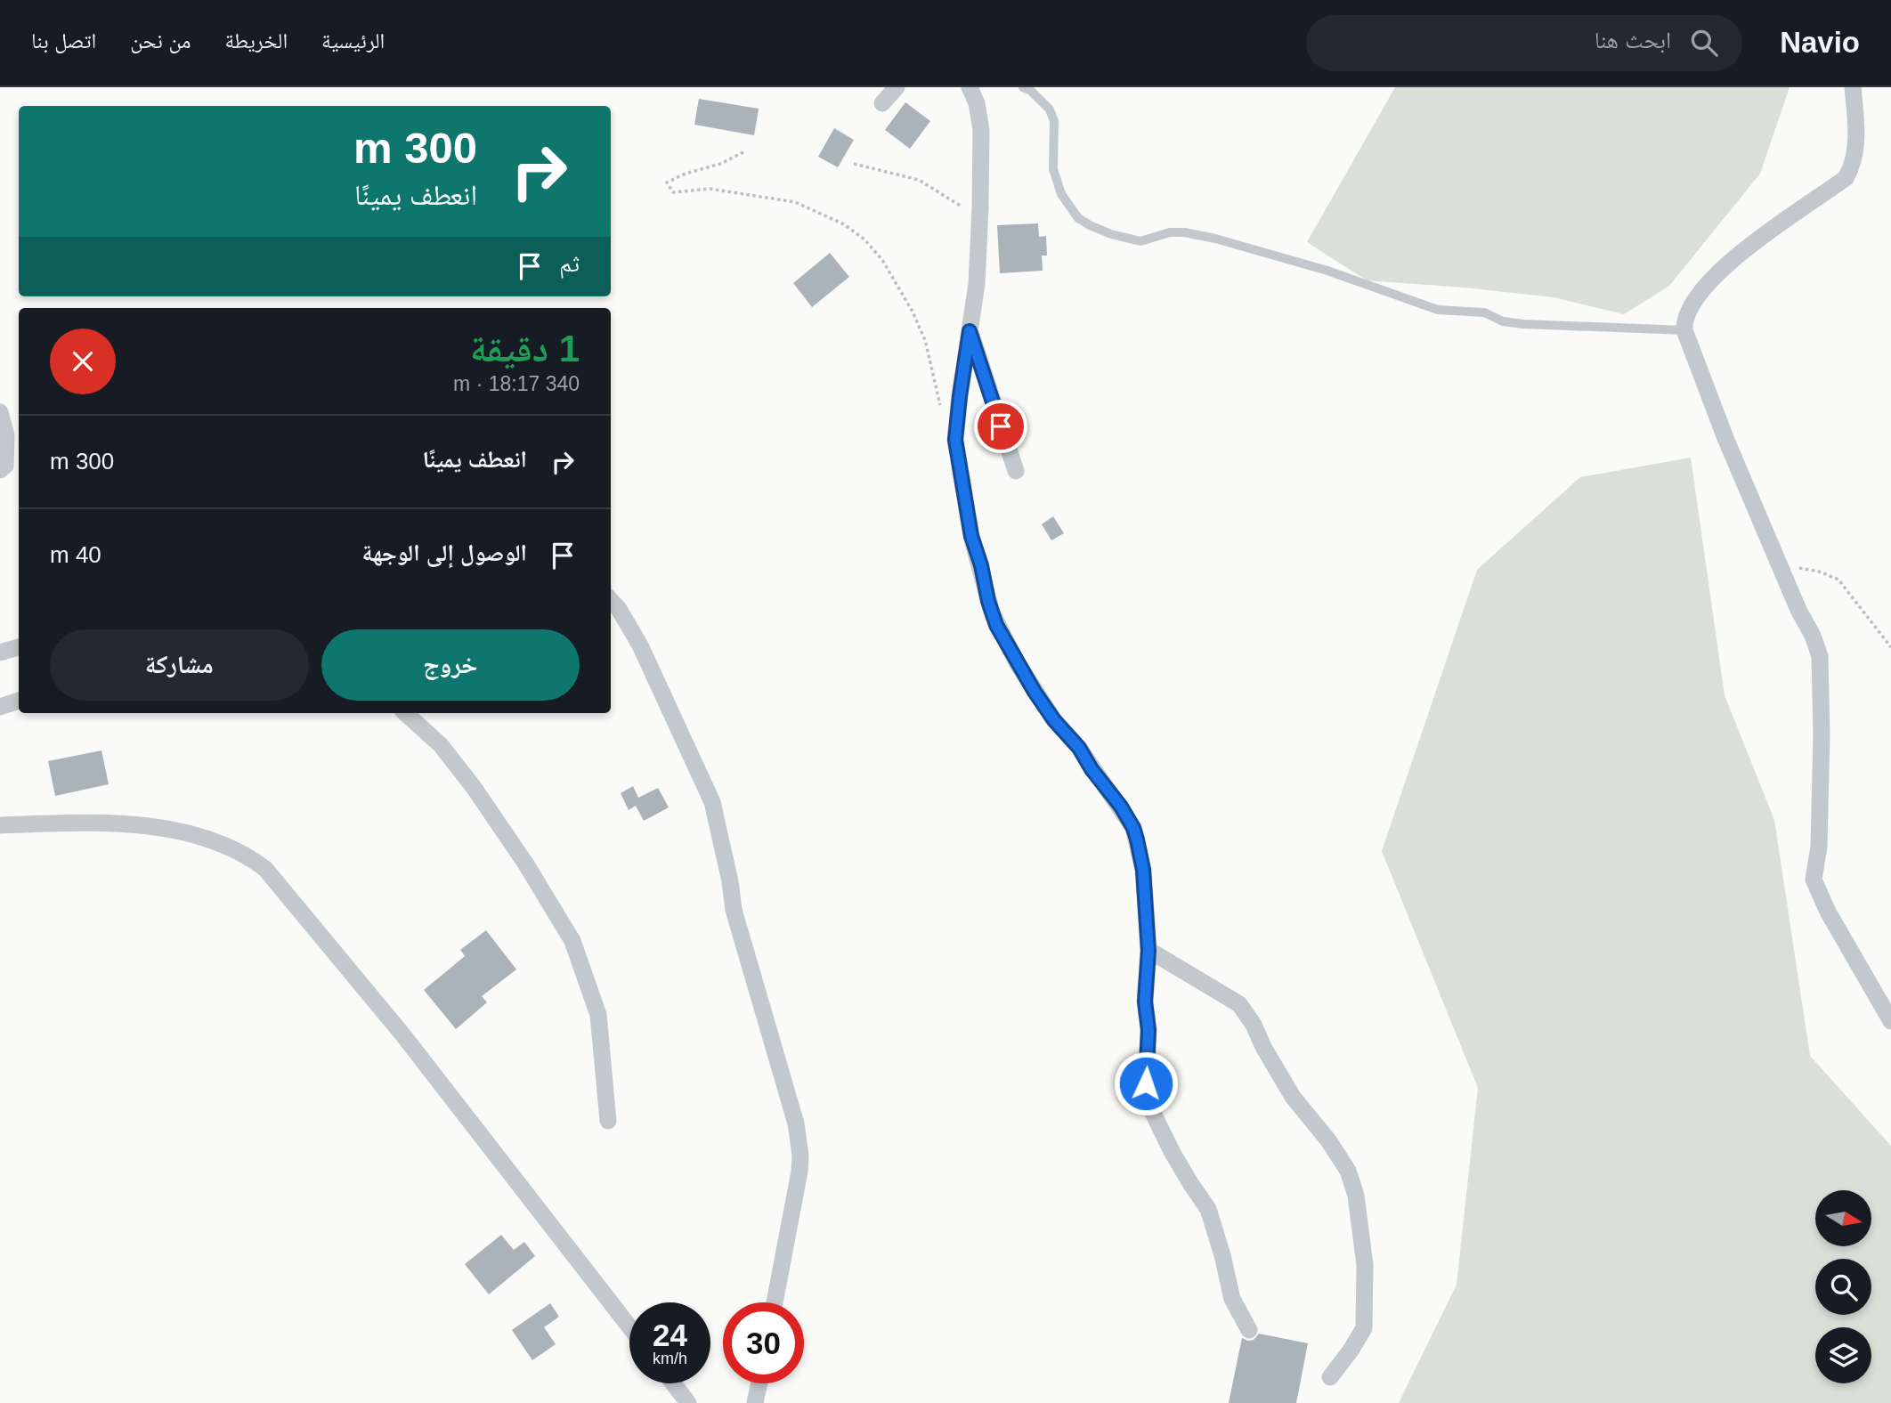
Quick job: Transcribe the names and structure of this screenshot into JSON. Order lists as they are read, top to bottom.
{
  "north": "right",
  "page": {
    "header": "Navio",
    "search": "ابحث هنا",
    "nav": [
      "الرئيسية",
      "الخريطة",
      "من نحن",
      "اتصل بنا"
    ],
    "turn": ["300 m", "انعطف يمينًا"],
    "then": "ثم",
    "heading": ["1 دقيقة", "340 m · 18:17"],
    "list": [
      {
        "name": "انعطف يمينًا",
        "value": "300 m"
      },
      {
        "name": "الوصول إلى الوجهة",
        "value": "40 m"
      }
    ],
    "buttons": ["خروج", "مشاركة"],
    "speed": "24 km/h",
    "limit": "30"
  }
}
